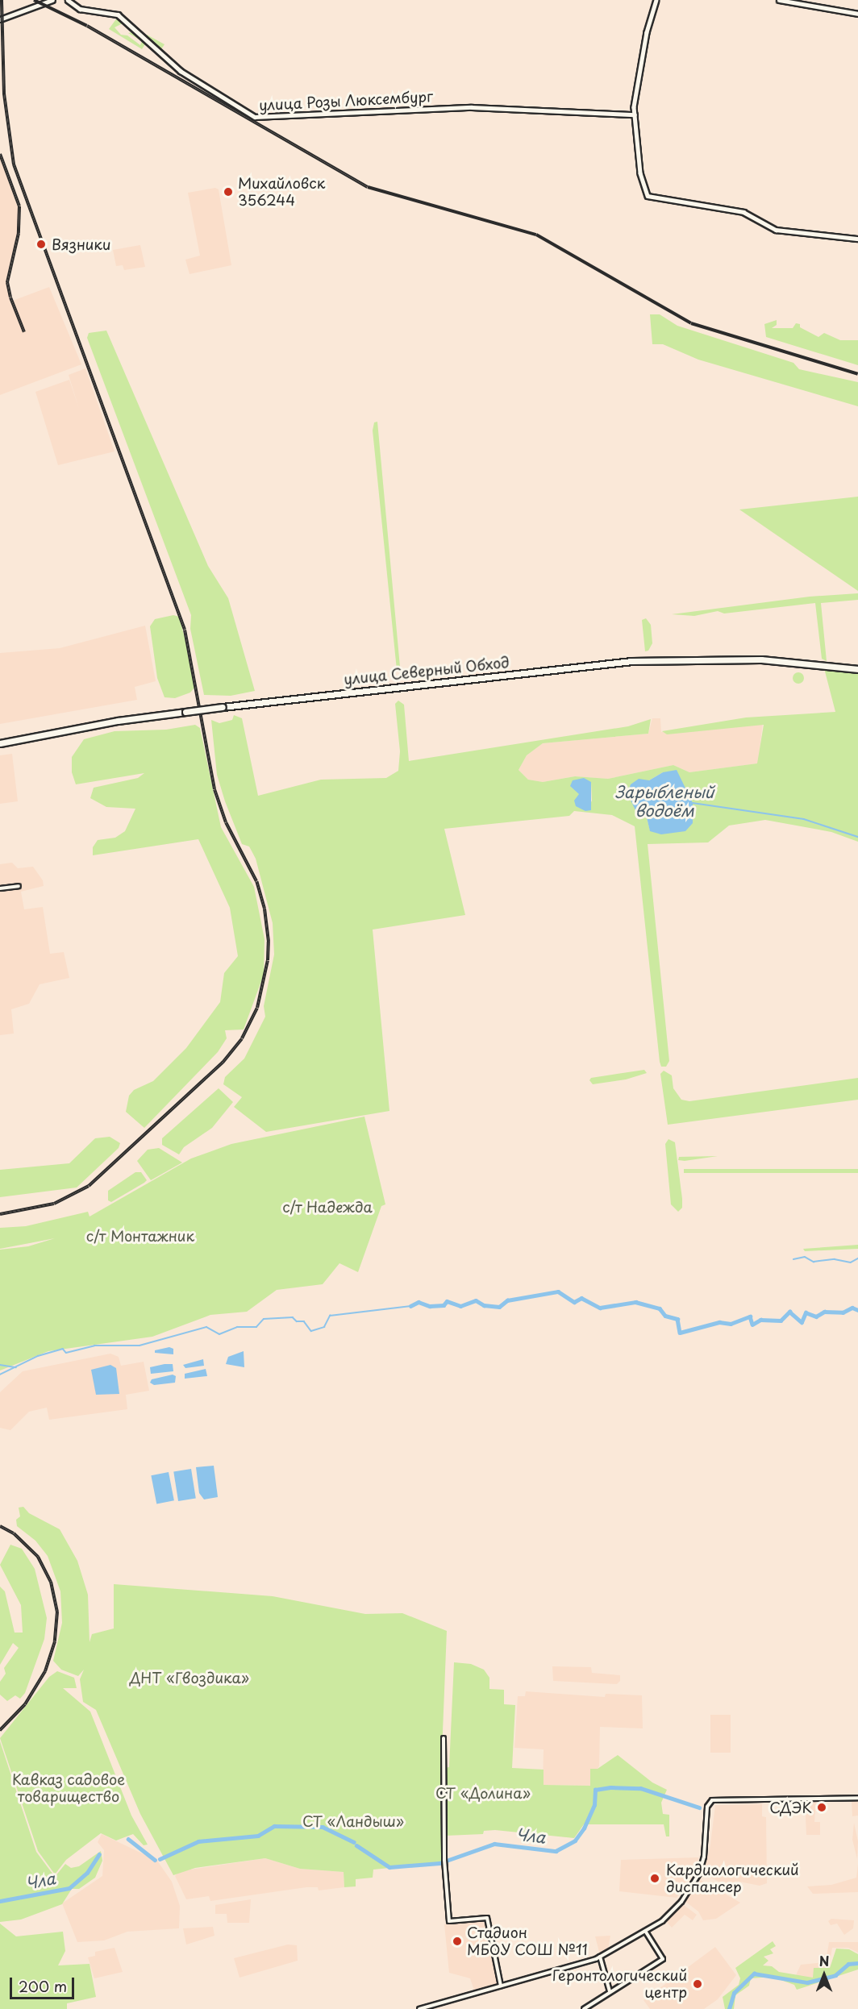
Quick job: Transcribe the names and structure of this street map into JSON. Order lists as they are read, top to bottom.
{
  "streets": {
    "highway": ["улица Северный Обход"],
    "main road": ["улица Розы Люксембург"]
  },
  "water": ["Зарыбленый водоём", "Чла"],
  "parks": [
    "с/т Надежда",
    "с/т Монтажник",
    "ДНТ «Гвоздика»",
    "Кавказ садовое товарищество",
    "СТ «Долина»",
    "СТ «Ландыш»"
  ],
  "places": [
    "Михайловск 356244",
    "Вязники",
    "СДЭК",
    "Кардиологический диспансер",
    "Стадион МБОУ СОШ №11",
    "Геронтологический центр"
  ],
  "scale_bar": "200 m",
  "north": "top"
}
